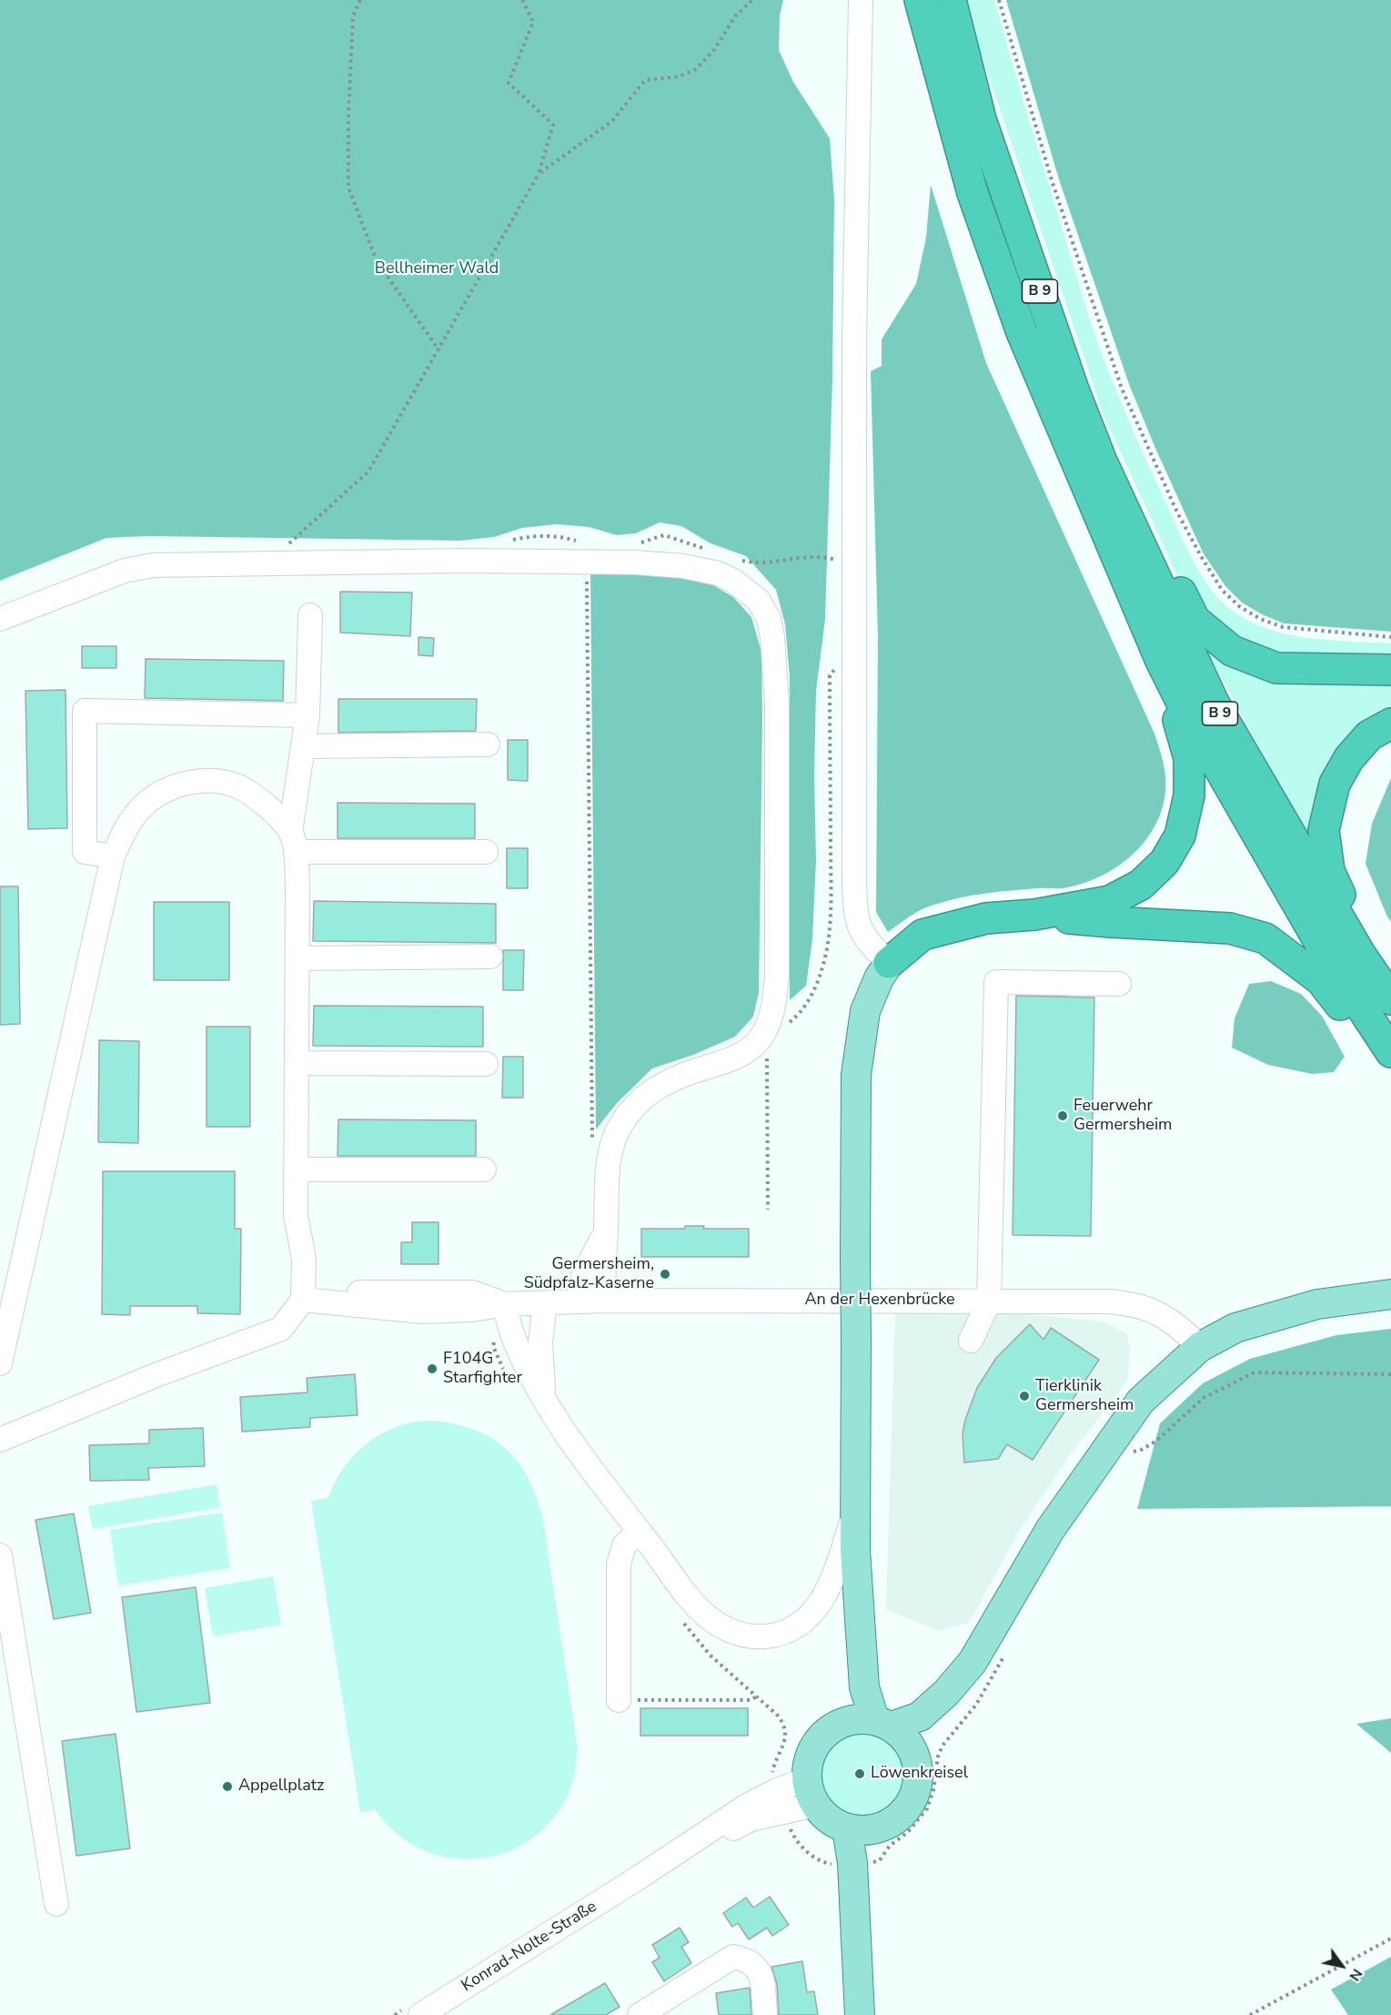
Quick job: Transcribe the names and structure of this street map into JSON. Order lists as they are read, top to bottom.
{
  "streets": {
    "highway": ["B 9"],
    "street": ["An der Hexenbrücke", "Konrad-Nolte-Straße"]
  },
  "crossings": [
    ["B 9", "Konrad-Nolte-Straße"]
  ],
  "parks": ["Bellheimer Wald"],
  "places": [
    "Feuerwehr Germersheim",
    "Germersheim, Südpfalz-Kaserne",
    "F104G Starfighter",
    "Tierklinik Germersheim",
    "Löwenkreisel",
    "Appellplatz"
  ],
  "north": "bottom right"
}
